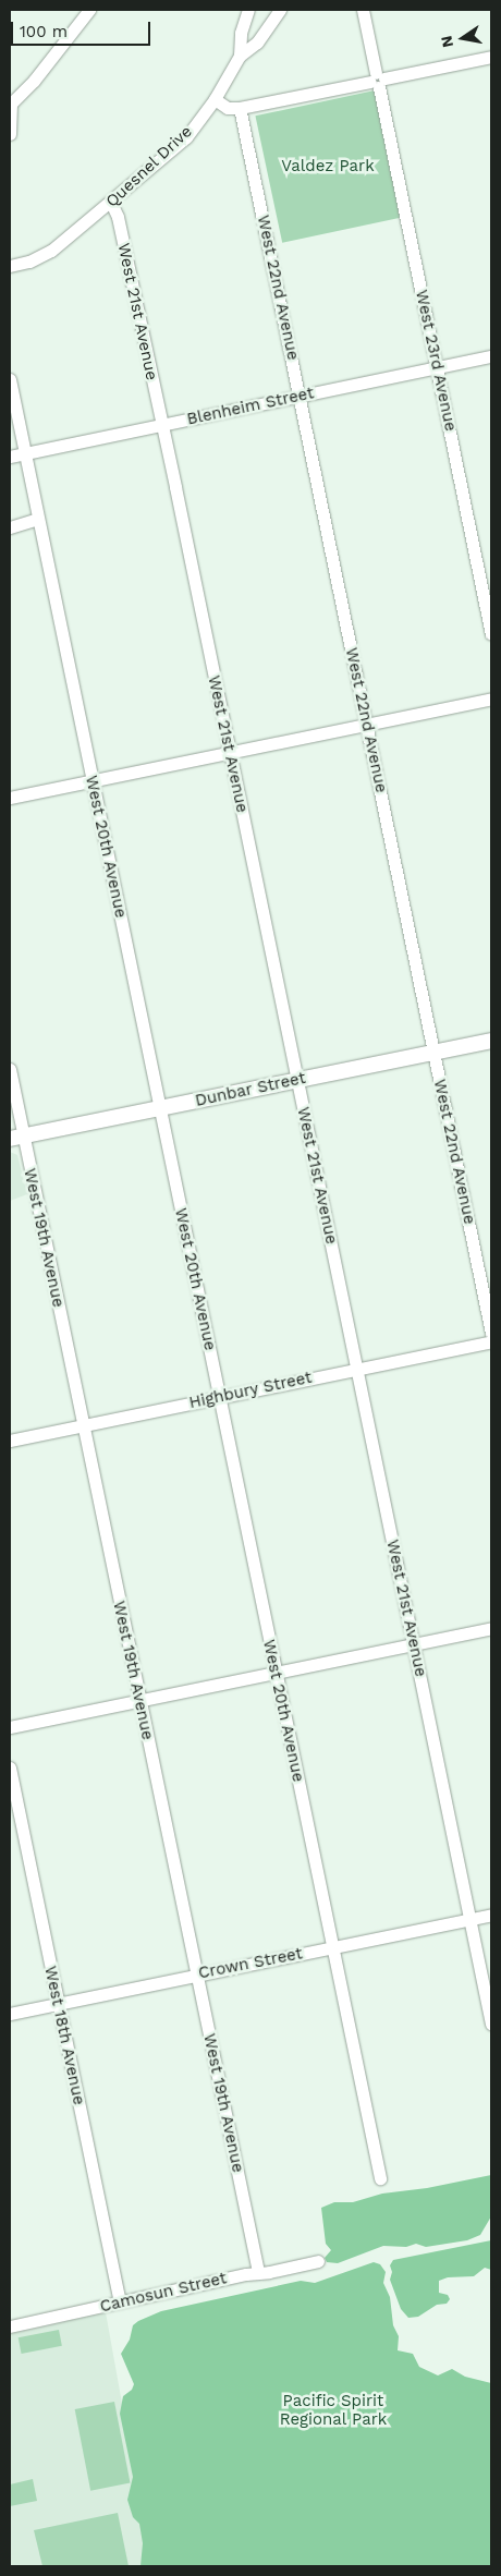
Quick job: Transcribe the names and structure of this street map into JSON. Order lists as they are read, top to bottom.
{
  "streets": {
    "main road": ["Dunbar Street"],
    "street": [
      "Quesnel Drive",
      "West 22nd Avenue",
      "West 21st Avenue",
      "West 23rd Avenue",
      "Blenheim Street",
      "West 20th Avenue",
      "West 19th Avenue",
      "Highbury Street",
      "Crown Street",
      "West 18th Avenue",
      "Camosun Street"
    ]
  },
  "crossings": [
    ["Quesnel Drive", "West 21st Avenue"],
    ["West 22nd Avenue", "Blenheim Street"],
    ["West 22nd Avenue", "Dunbar Street"],
    ["West 21st Avenue", "Blenheim Street"],
    ["West 21st Avenue", "Dunbar Street"],
    ["West 21st Avenue", "Highbury Street"],
    ["West 21st Avenue", "Crown Street"],
    ["West 23rd Avenue", "Blenheim Street"],
    ["Blenheim Street", "West 20th Avenue"],
    ["West 20th Avenue", "Dunbar Street"],
    ["West 20th Avenue", "Highbury Street"],
    ["West 20th Avenue", "Crown Street"],
    ["Dunbar Street", "West 19th Avenue"],
    ["West 19th Avenue", "Highbury Street"],
    ["West 19th Avenue", "Crown Street"],
    ["West 19th Avenue", "Camosun Street"],
    ["Crown Street", "West 18th Avenue"],
    ["West 18th Avenue", "Camosun Street"]
  ],
  "parks": ["Valdez Park", "Pacific Spirit Regional Park"],
  "scale_bar": "100 m",
  "north": "left"
}
